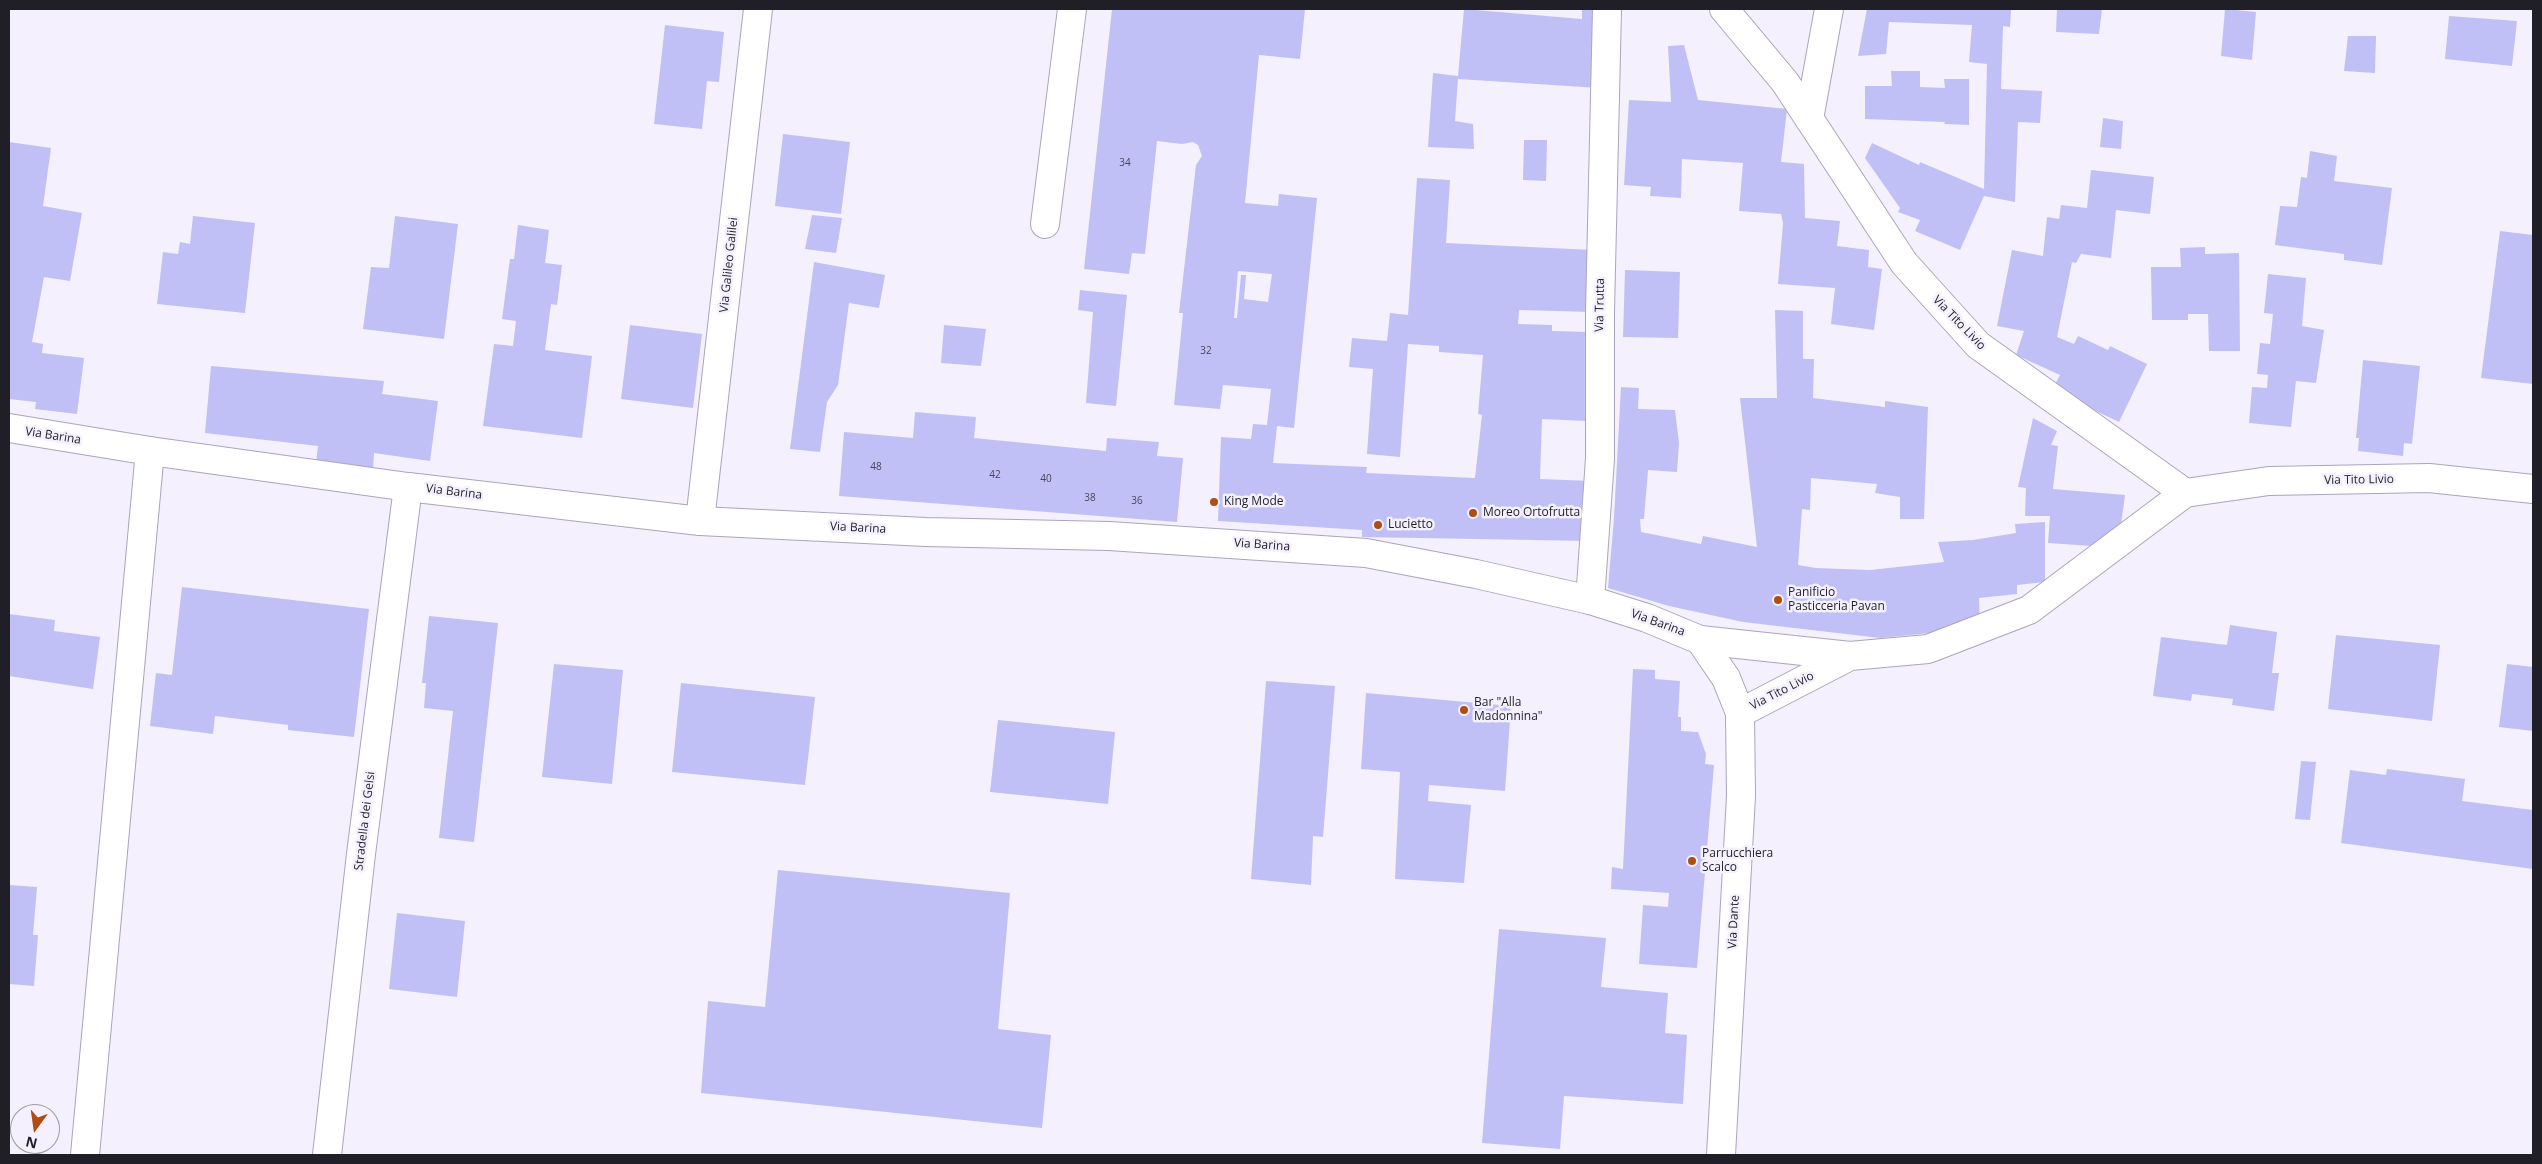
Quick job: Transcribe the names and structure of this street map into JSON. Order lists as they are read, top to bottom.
{
  "streets": {
    "street": [
      "Via Galileo Galilei",
      "Via Trutta",
      "Via Tito Livio",
      "Via Barina",
      "Stradella dei Gelsi",
      "Via Dante"
    ]
  },
  "crossings": [
    ["Via Galileo Galilei", "Via Barina"],
    ["Via Trutta", "Via Barina"],
    ["Via Tito Livio", "Via Barina"],
    ["Via Tito Livio", "Via Dante"],
    ["Via Barina", "Stradella dei Gelsi"],
    ["Via Barina", "Via Dante"]
  ],
  "places": [
    "King Mode",
    "Moreo Ortofrutta",
    "Lucietto",
    "Panificio Pasticceria Pavan",
    "Bar \"Alla Madonnina\"",
    "Parrucchiera Scalco"
  ],
  "house_numbers": [
    "34",
    "32",
    "48",
    "42",
    "40",
    "38",
    "36"
  ],
  "north": "bottom"
}
